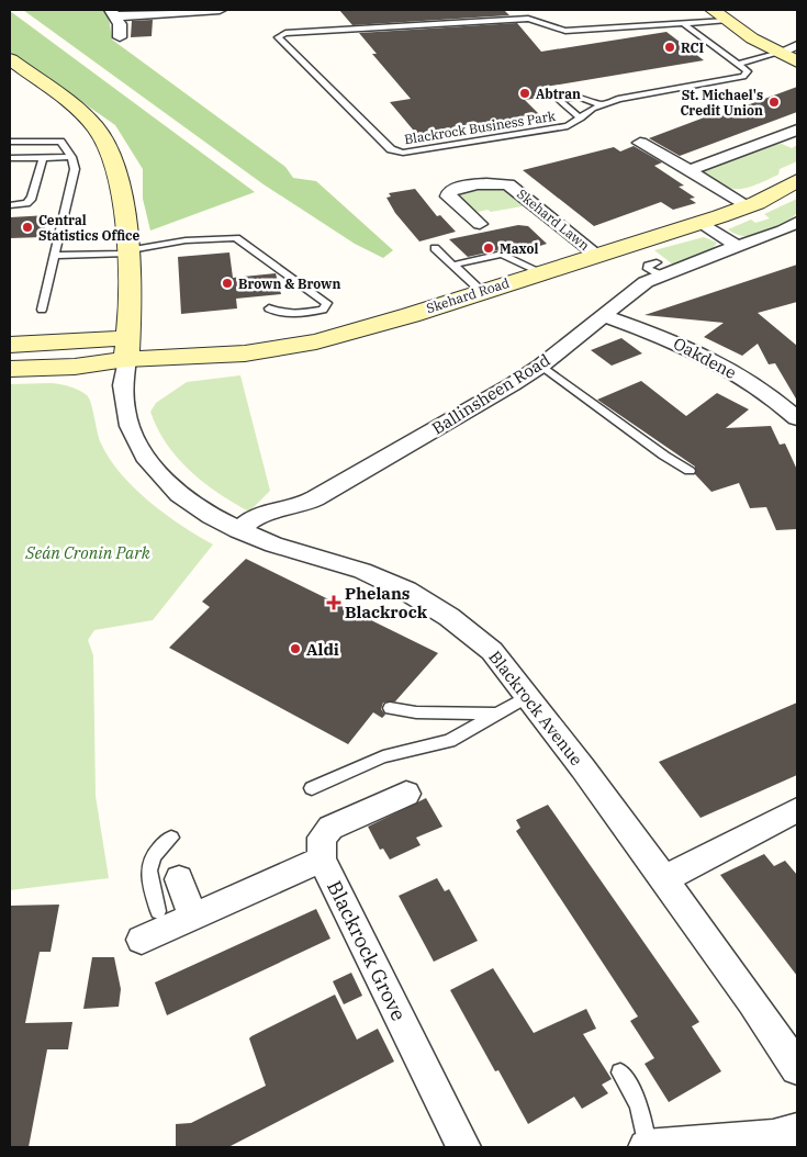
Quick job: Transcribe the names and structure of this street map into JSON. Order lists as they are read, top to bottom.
{
  "streets": {
    "main road": ["Skehard Road"],
    "street": [
      "Skehard Lawn",
      "Oakdene",
      "Ballinsheen Road",
      "Blackrock Avenue",
      "Blackrock Grove"
    ],
    "lane": ["Blackrock Business Park"]
  },
  "crossings": [
    ["Skehard Lawn", "Skehard Road"],
    ["Skehard Road", "Blackrock Avenue"],
    ["Oakdene", "Ballinsheen Road"],
    ["Ballinsheen Road", "Blackrock Avenue"]
  ],
  "parks": ["Seán Cronin Park"],
  "places": {
    "other": [
      "RCI",
      "Abtran",
      "St. Michael's Credit Union",
      "Central Statistics Office",
      "Maxol",
      "Brown & Brown",
      "Aldi"
    ],
    "health": ["Phelans Blackrock"]
  }
}
